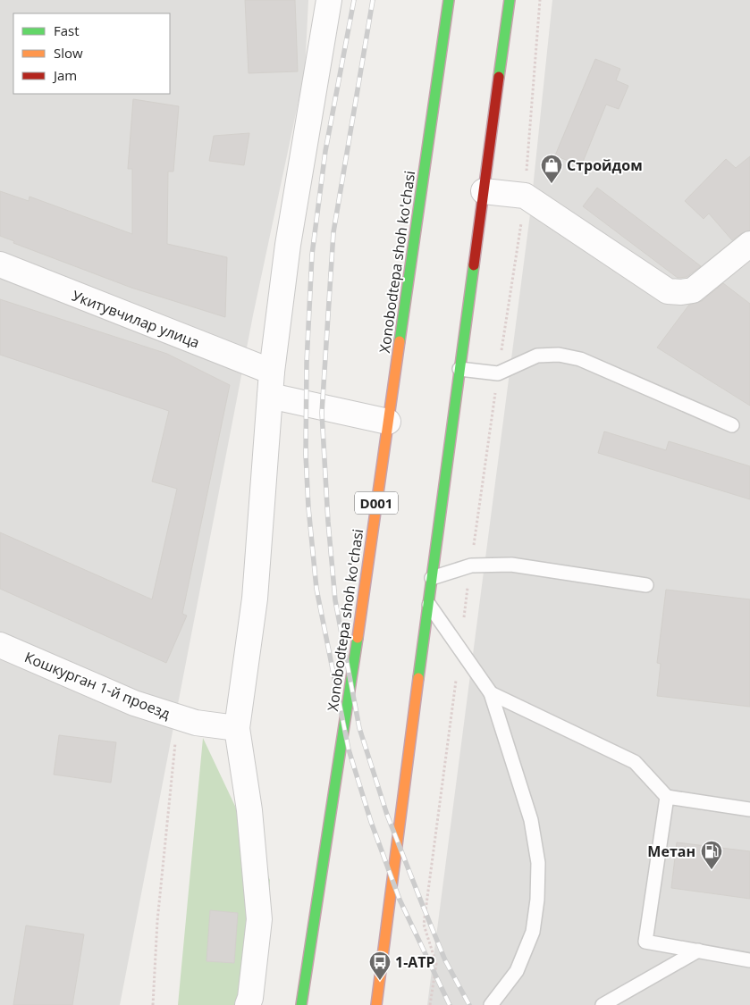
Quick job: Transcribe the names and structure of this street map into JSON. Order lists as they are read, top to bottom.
{
  "streets": {
    "highway": ["Xonobodtepa shoh ko'chasi", "D001"],
    "street": ["Укитувчилар улица", "Кошкурган 1-й проезд"]
  },
  "places": {
    "shop": ["Стройдом"],
    "fuel station": ["Метан"],
    "bus stop": ["1-ATP"]
  },
  "legend": ["Fast", "Slow", "Jam"]
}
